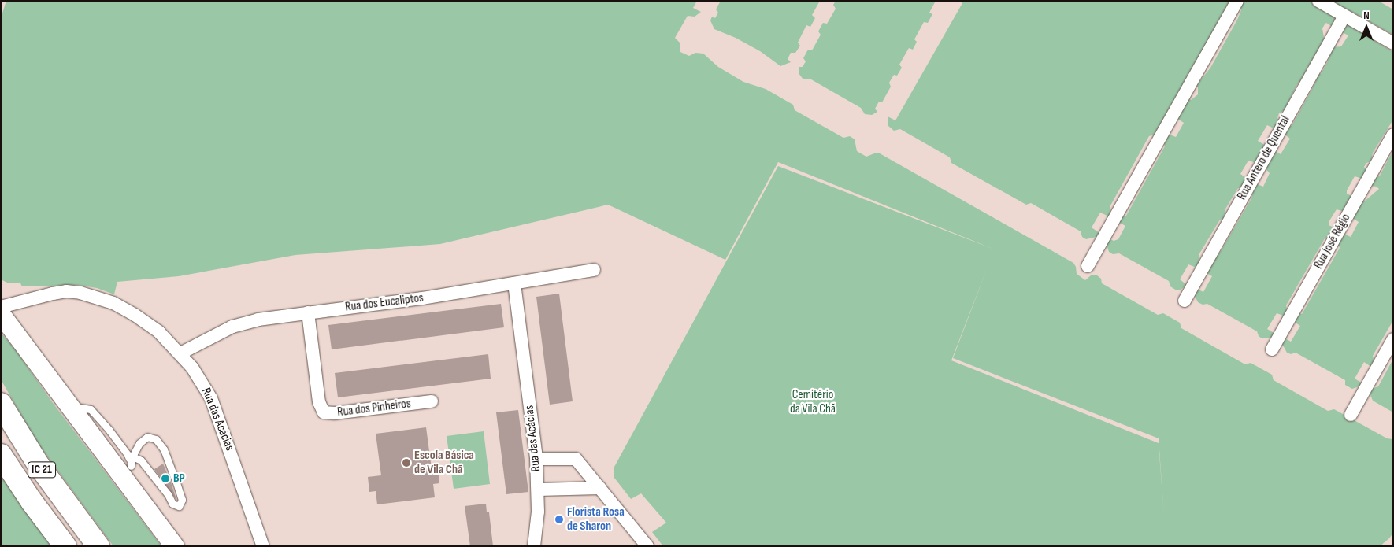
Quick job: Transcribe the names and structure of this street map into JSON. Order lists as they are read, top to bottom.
{
  "streets": {
    "highway": ["IC 21"],
    "street": [
      "Rua Antero de Quental",
      "Rua José Régio",
      "Rua dos Eucaliptos",
      "Rua dos Pinheiros",
      "Rua das Acácias"
    ]
  },
  "crossings": [
    ["Rua dos Eucaliptos", "Rua dos Pinheiros"],
    ["Rua dos Eucaliptos", "Rua das Acácias"]
  ],
  "parks": ["Cemitério da Vila Chã"],
  "places": ["Escola Básica de Vila Chã", "BP", "Florista Rosa de Sharon"],
  "north": "top"
}
